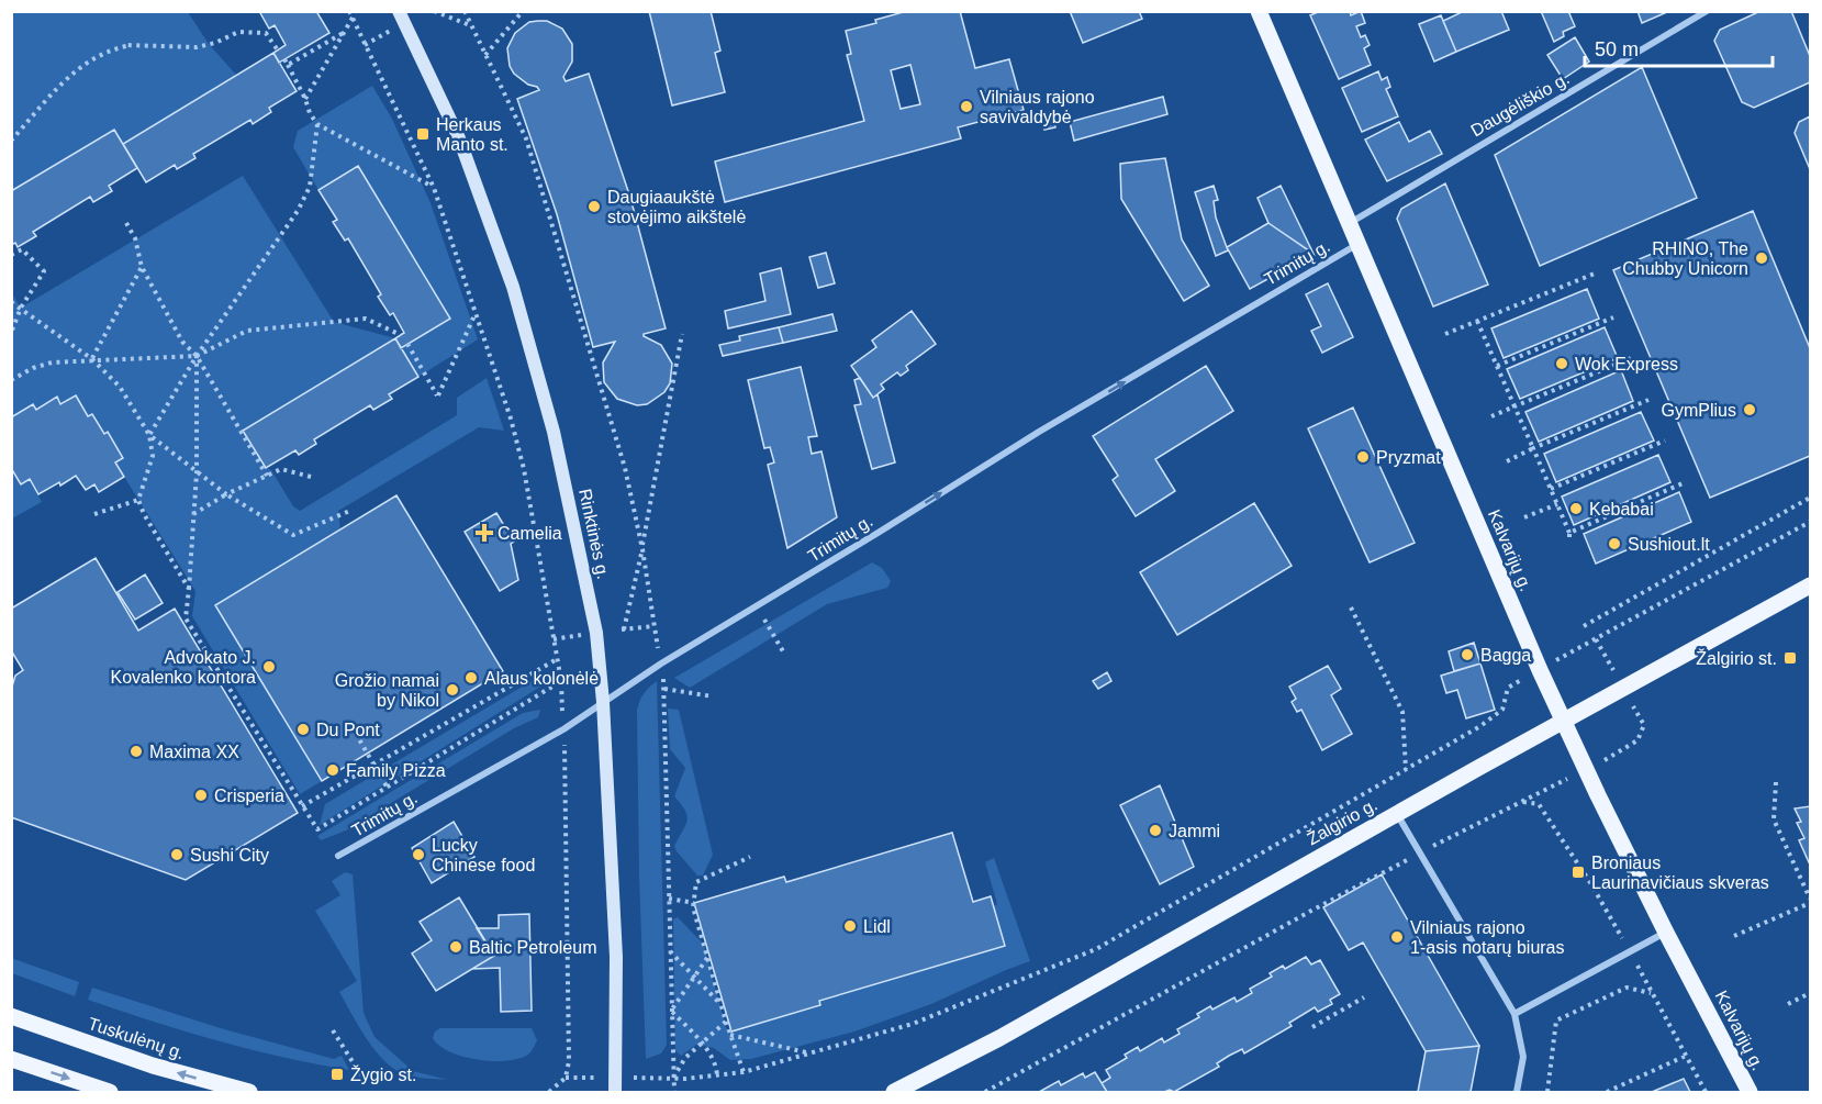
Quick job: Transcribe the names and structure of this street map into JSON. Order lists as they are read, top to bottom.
{
  "streets": {
    "main road": [
      "Rinktinės g.",
      "Kalvarijų g.",
      "Žalgirio g.",
      "Tuskulėnų g."
    ],
    "street": ["Daugėliškio g.", "Trimitų g."]
  },
  "crossings": [
    ["Daugėliškio g.", "Kalvarijų g."],
    ["Trimitų g.", "Rinktinės g."],
    ["Trimitų g.", "Kalvarijų g."],
    ["Kalvarijų g.", "Žalgirio g."]
  ],
  "one_way": ["Trimitų g."],
  "places": {
    "other": [
      "Vilniaus rajono savivaldybė",
      "Daugiaaukštė stovėjimo aikštelė",
      "RHINO, The Chubby Unicorn",
      "Wok Express",
      "GymPlius",
      "Pryzmat",
      "Kebabai",
      "Sushiout.lt",
      "Bagga",
      "Advokato J. Kovalenko kontora",
      "Alaus kolonėlė",
      "Grožio namai by Nikol",
      "Du Pont",
      "Maxima XX",
      "Family Pizza",
      "Crisperia",
      "Jammi",
      "Sushi City",
      "Lucky Chinese food",
      "Lidl",
      "Vilniaus rajono 1-asis notarų biuras",
      "Baltic Petroleum"
    ],
    "transit": [
      "Herkaus Manto st.",
      "Žalgirio st.",
      "Broniaus Laurinavičiaus skveras",
      "Žygio st."
    ],
    "health": ["Camelia"]
  },
  "scale_bar": "50 m"
}
